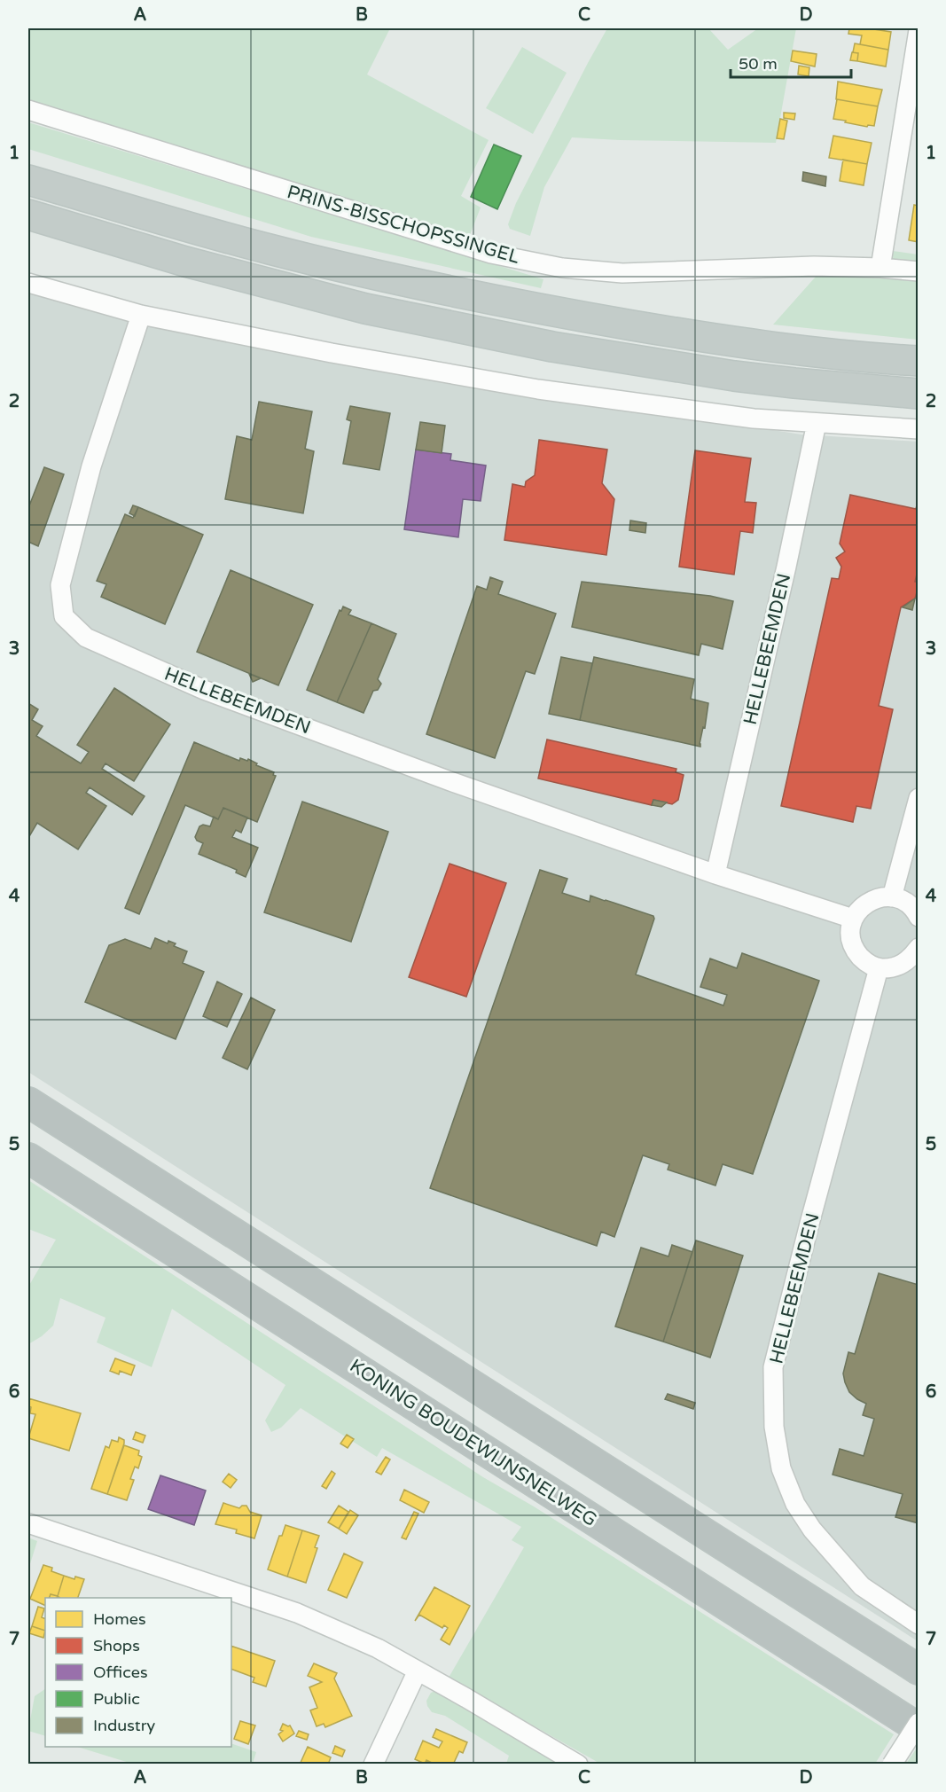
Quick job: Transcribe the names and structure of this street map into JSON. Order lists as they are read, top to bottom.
{
  "streets": {
    "highway": ["KONING BOUDEWIJNSNELWEG"],
    "street": ["PRINS-BISSCHOPSSINGEL", "HELLEBEEMDEN"]
  },
  "legend": [
    "Homes",
    "Shops",
    "Offices",
    "Public",
    "Industry"
  ],
  "scale_bar": "50 m",
  "grid": {
    "columns": [
      "A",
      "B",
      "C",
      "D"
    ],
    "rows": [
      "1",
      "2",
      "3",
      "4",
      "5",
      "6",
      "7"
    ]
  }
}
